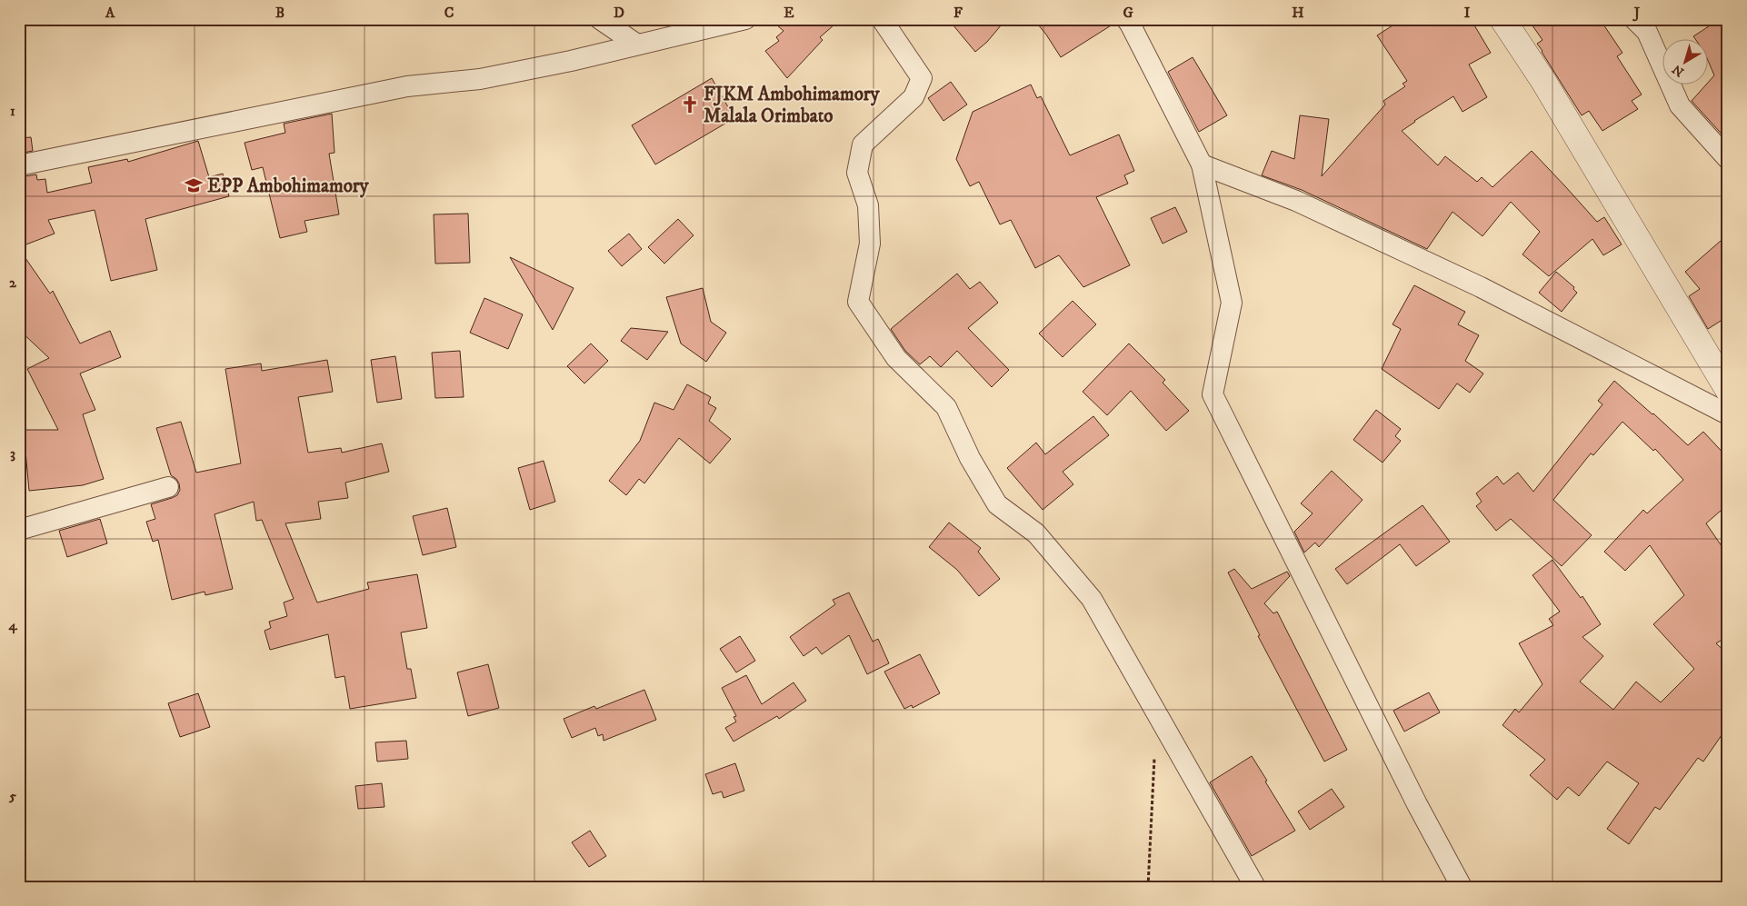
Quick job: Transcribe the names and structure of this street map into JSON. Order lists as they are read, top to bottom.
{
  "places": {
    "church": ["FJKM Ambohimamory Malala Orimbato"],
    "school or university": ["EPP Ambohimamory"]
  },
  "north": "bottom left",
  "grid": {
    "columns": [
      "A",
      "B",
      "C",
      "D",
      "E",
      "F",
      "G",
      "H",
      "I",
      "J"
    ],
    "rows": [
      "1",
      "2",
      "3",
      "4",
      "5"
    ]
  }
}
